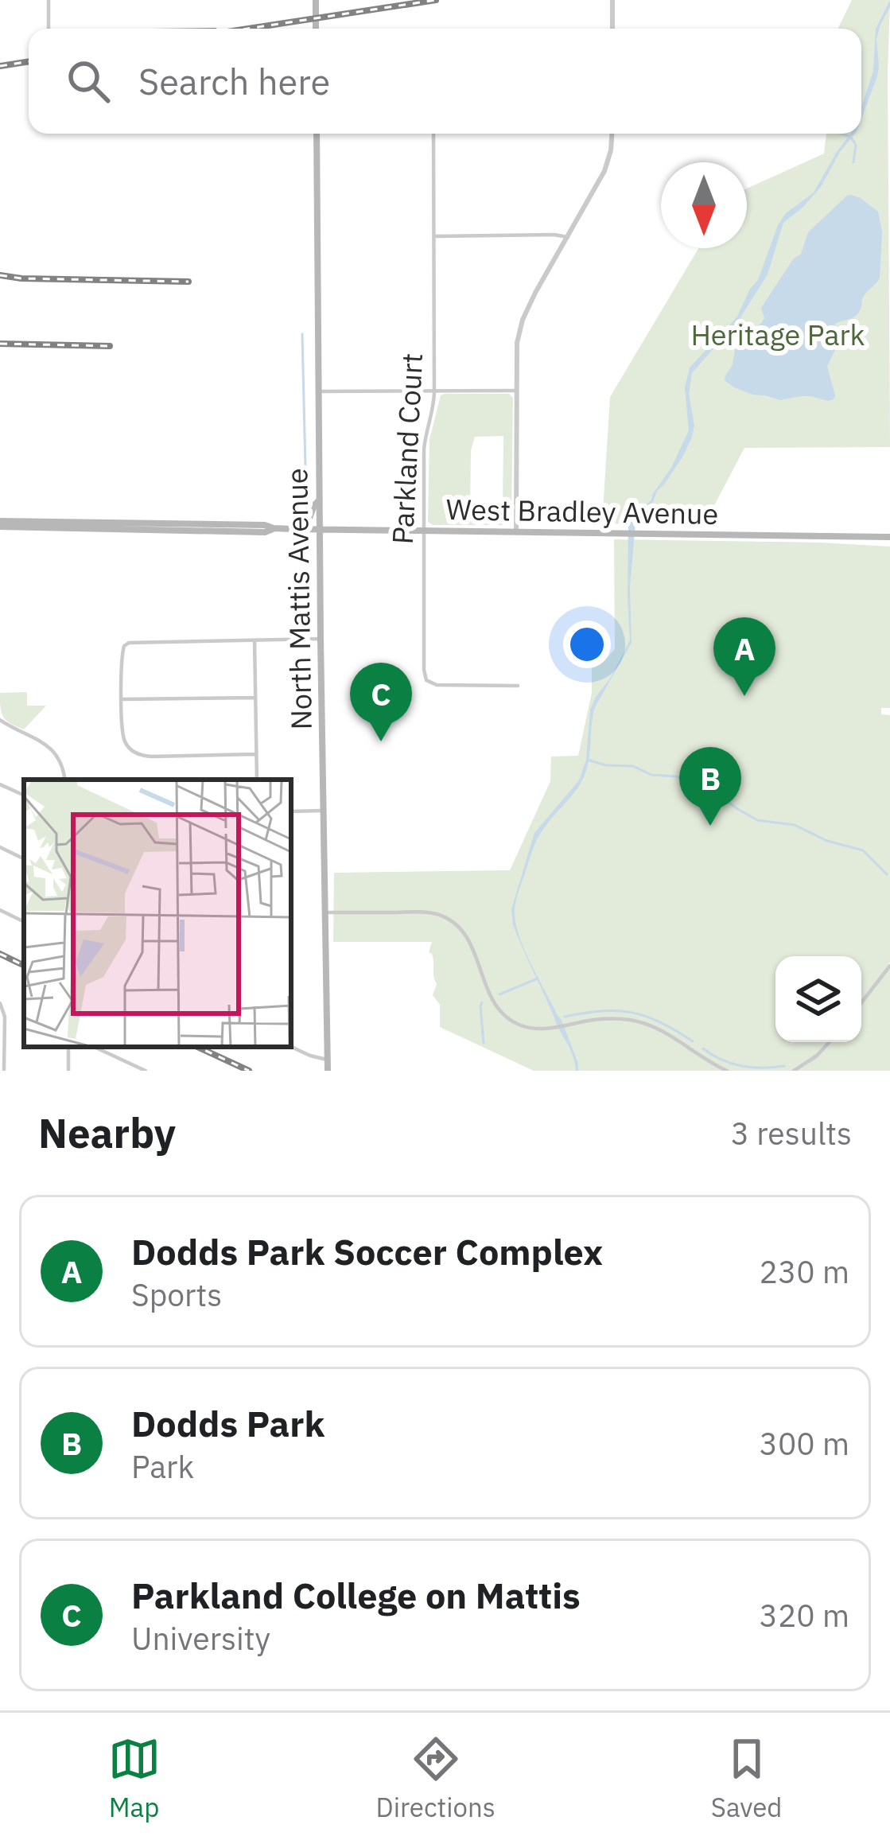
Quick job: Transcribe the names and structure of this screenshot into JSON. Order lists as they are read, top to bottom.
{
  "streets": {
    "main road": ["West Bradley Avenue", "North Mattis Avenue"],
    "street": ["Parkland Court"]
  },
  "crossings": [
    ["Parkland Court", "West Bradley Avenue"],
    ["West Bradley Avenue", "North Mattis Avenue"]
  ],
  "parks": ["Heritage Park"],
  "north": "bottom",
  "page": {
    "search": "Search here",
    "pins": ["A", "C", "B"],
    "heading": ["Nearby", "3 results"],
    "list": [
      {
        "mark": "A",
        "name": "Dodds Park Soccer Complex",
        "note": "Sports",
        "value": "230 m"
      },
      {
        "mark": "B",
        "name": "Dodds Park",
        "note": "Park",
        "value": "300 m"
      },
      {
        "mark": "C",
        "name": "Parkland College on Mattis",
        "note": "University",
        "value": "320 m"
      }
    ],
    "nav": ["Map", "Directions", "Saved"]
  }
}
